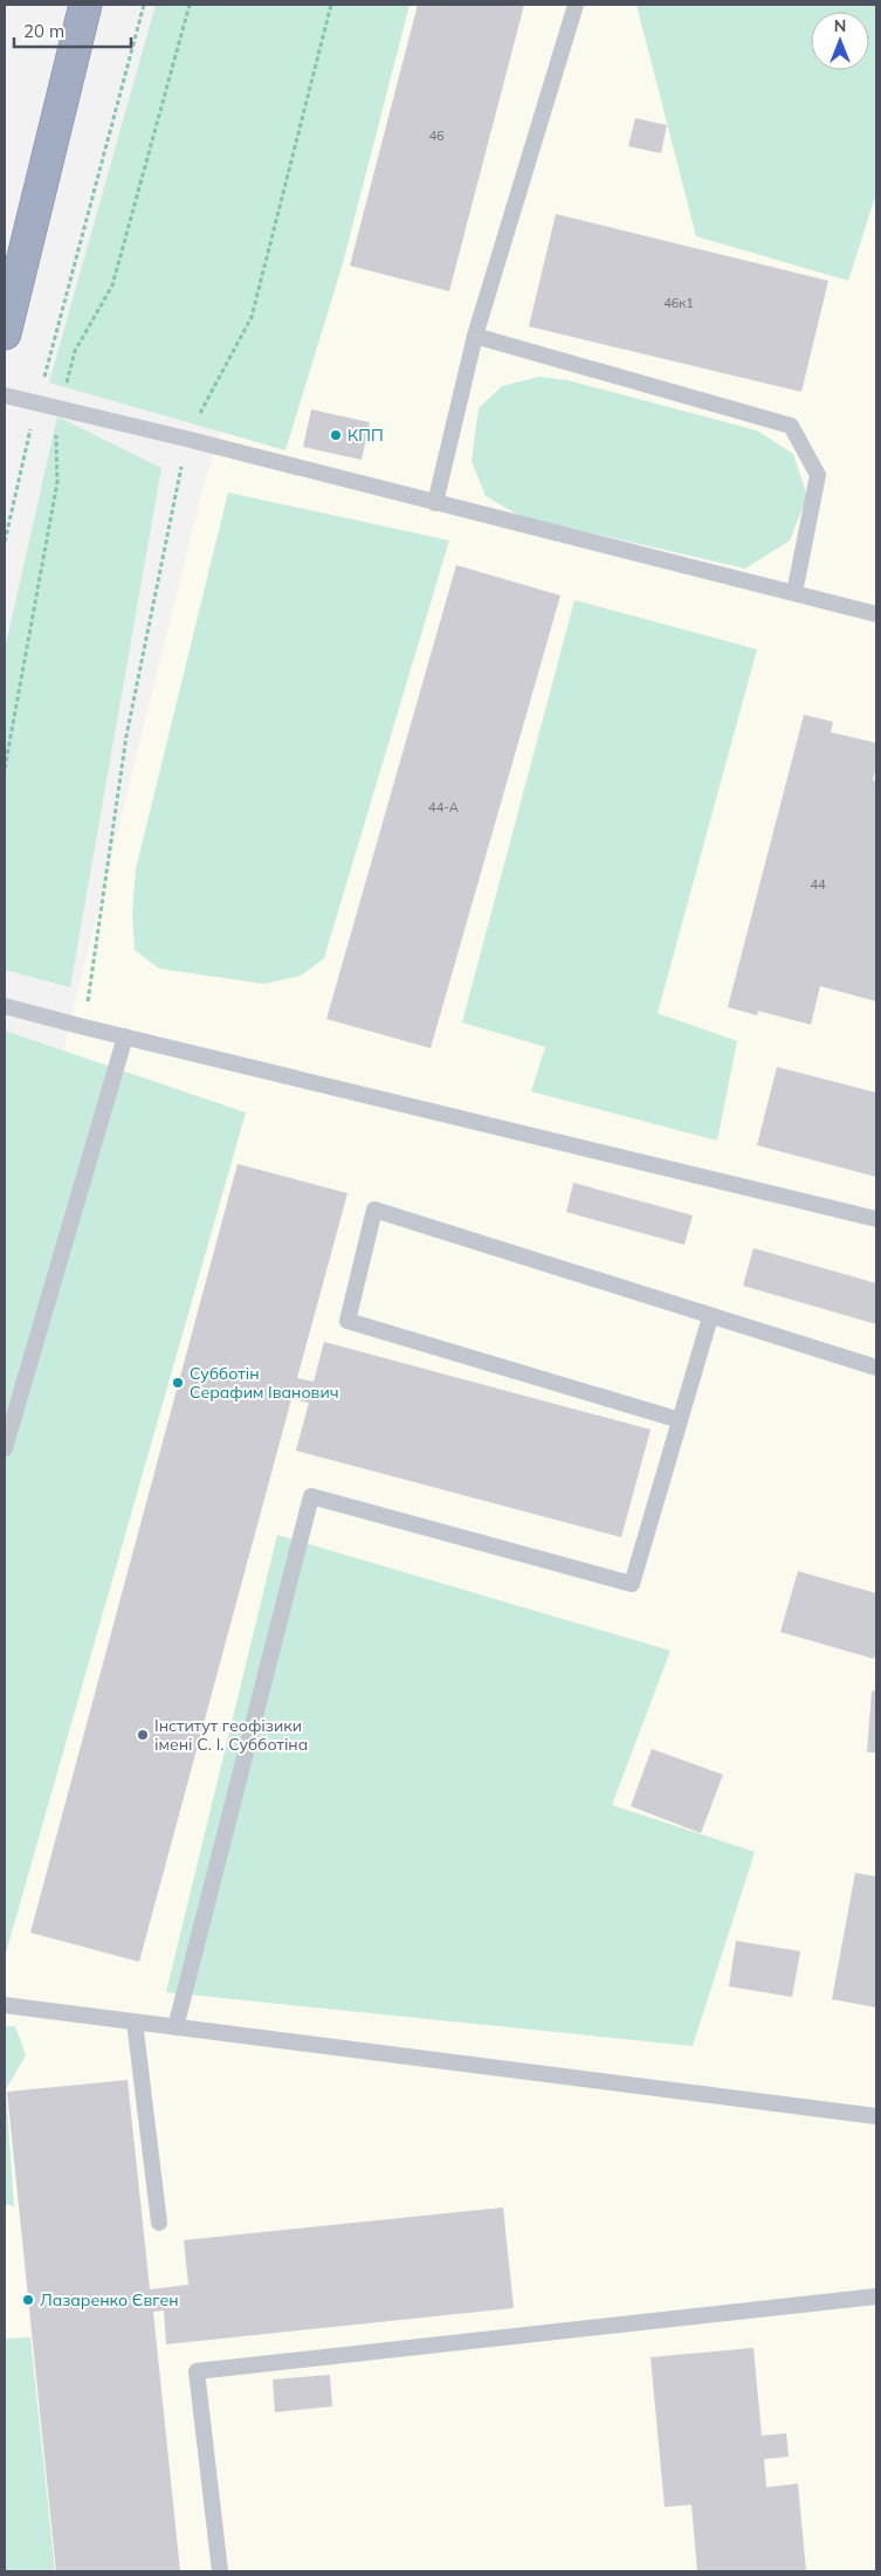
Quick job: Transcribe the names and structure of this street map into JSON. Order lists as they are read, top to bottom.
{
  "places": [
    "КПП",
    "Субботін Серафим Іванович",
    "Інститут геофізики імені С. І. Субботіна",
    "Лазаренко Євген"
  ],
  "house_numbers": [
    "46",
    "46к1",
    "44-А",
    "44"
  ],
  "scale_bar": "20 m",
  "north": "top"
}
